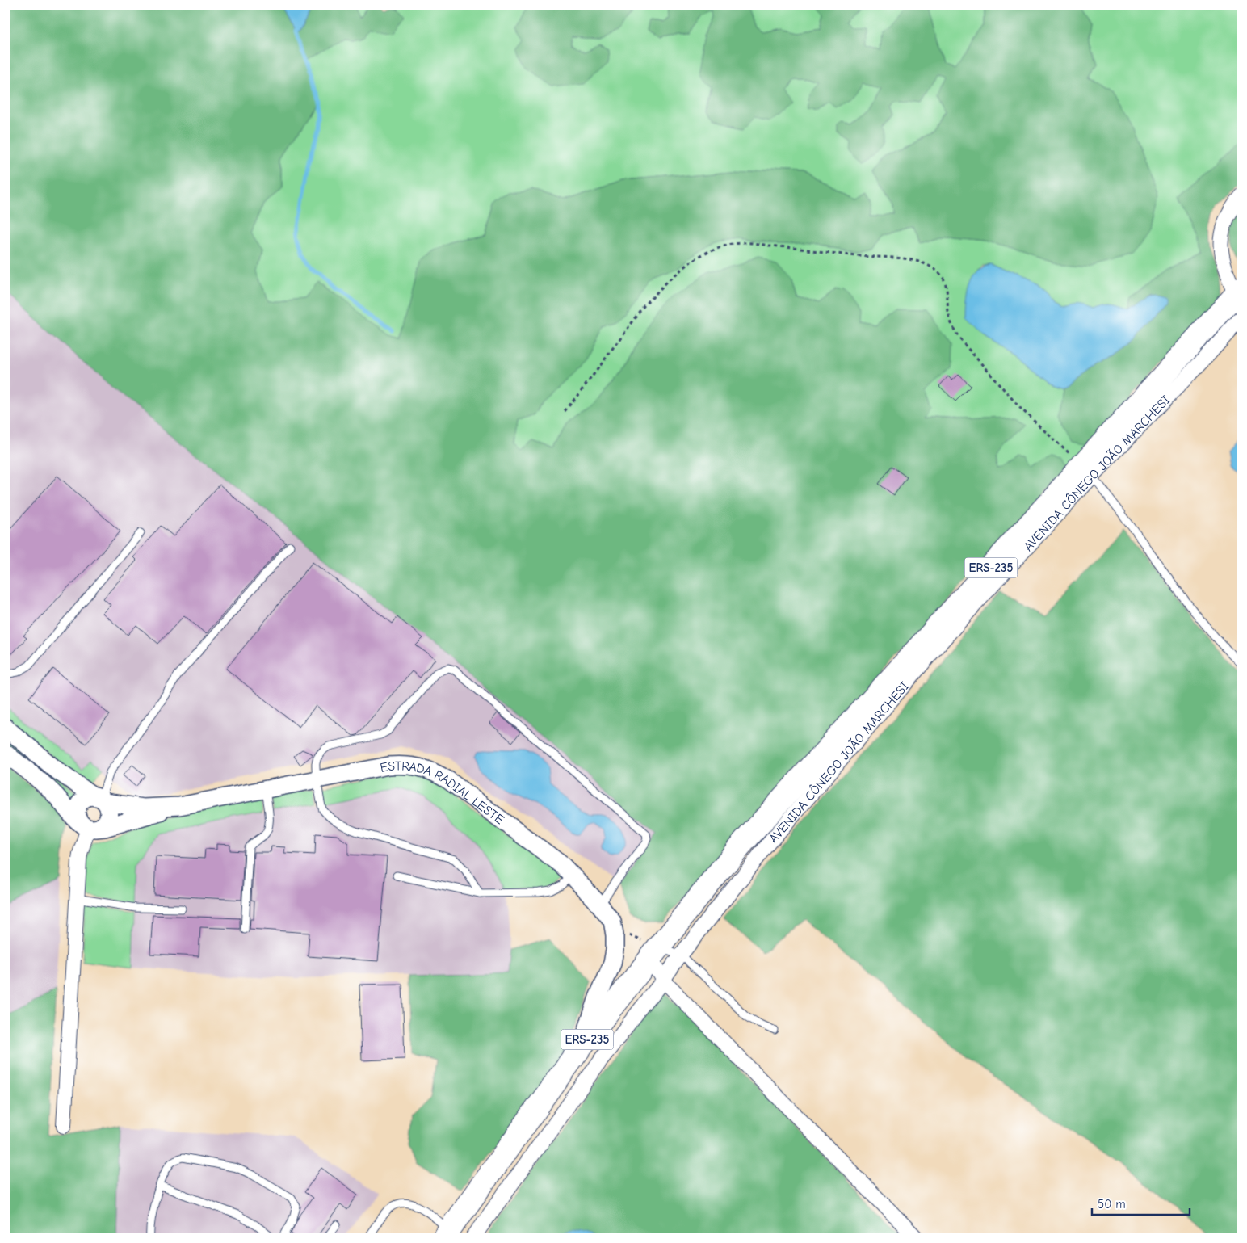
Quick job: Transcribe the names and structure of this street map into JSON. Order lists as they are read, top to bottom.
{
  "streets": {
    "main road": ["ERS-235"],
    "street": ["AVENIDA CÔNEGO JOÃO MARCHESI", "ESTRADA RADIAL LESTE"]
  },
  "crossings": [
    ["AVENIDA CÔNEGO JOÃO MARCHESI", "ERS-235"]
  ],
  "scale_bar": "50 m"
}
